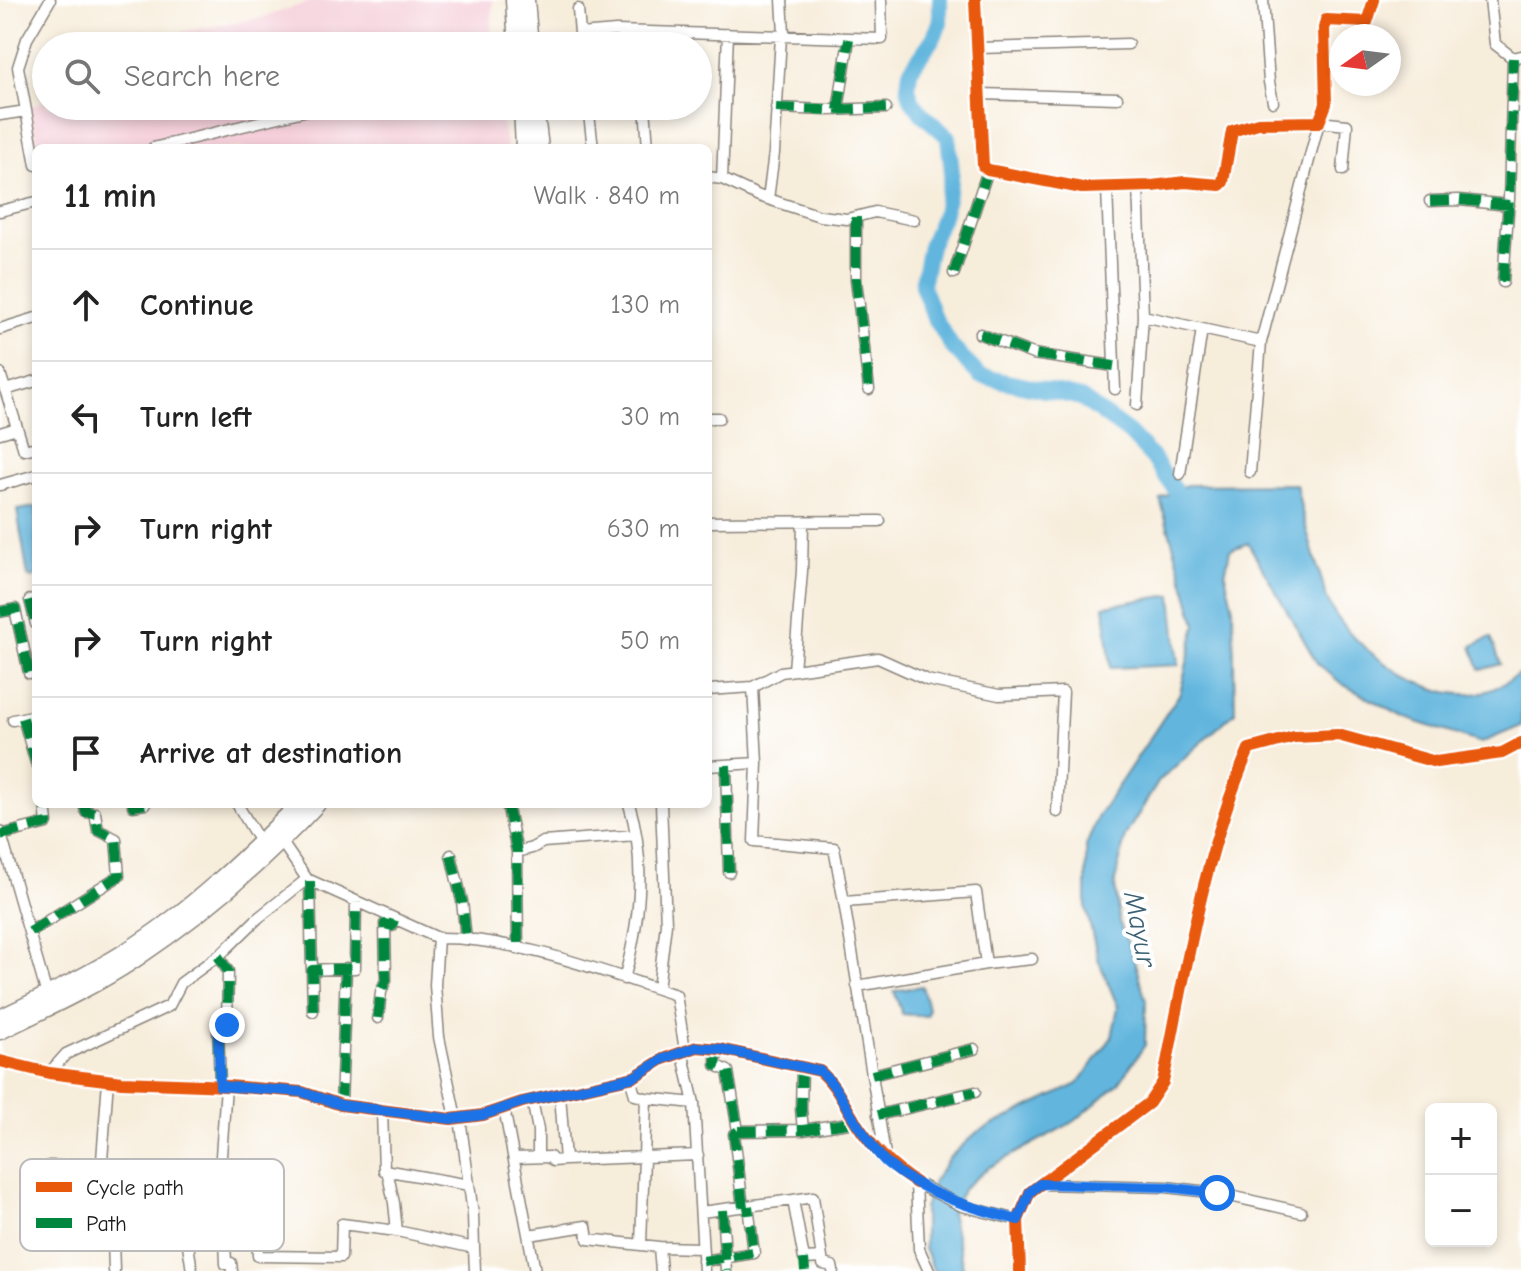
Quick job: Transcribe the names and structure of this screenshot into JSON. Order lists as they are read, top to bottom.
{
  "water": ["Mayur"],
  "legend": ["Cycle path", "Path"],
  "north": "left",
  "page": {
    "search": "Search here",
    "heading": ["11 min", "Walk · 840 m"],
    "list": [
      ["Continue", "130 m"],
      ["Turn left", "30 m"],
      ["Turn right", "630 m"],
      ["Turn right", "50 m"],
      "Arrive at destination"
    ],
    "map_buttons": ["+", "−"]
  }
}
